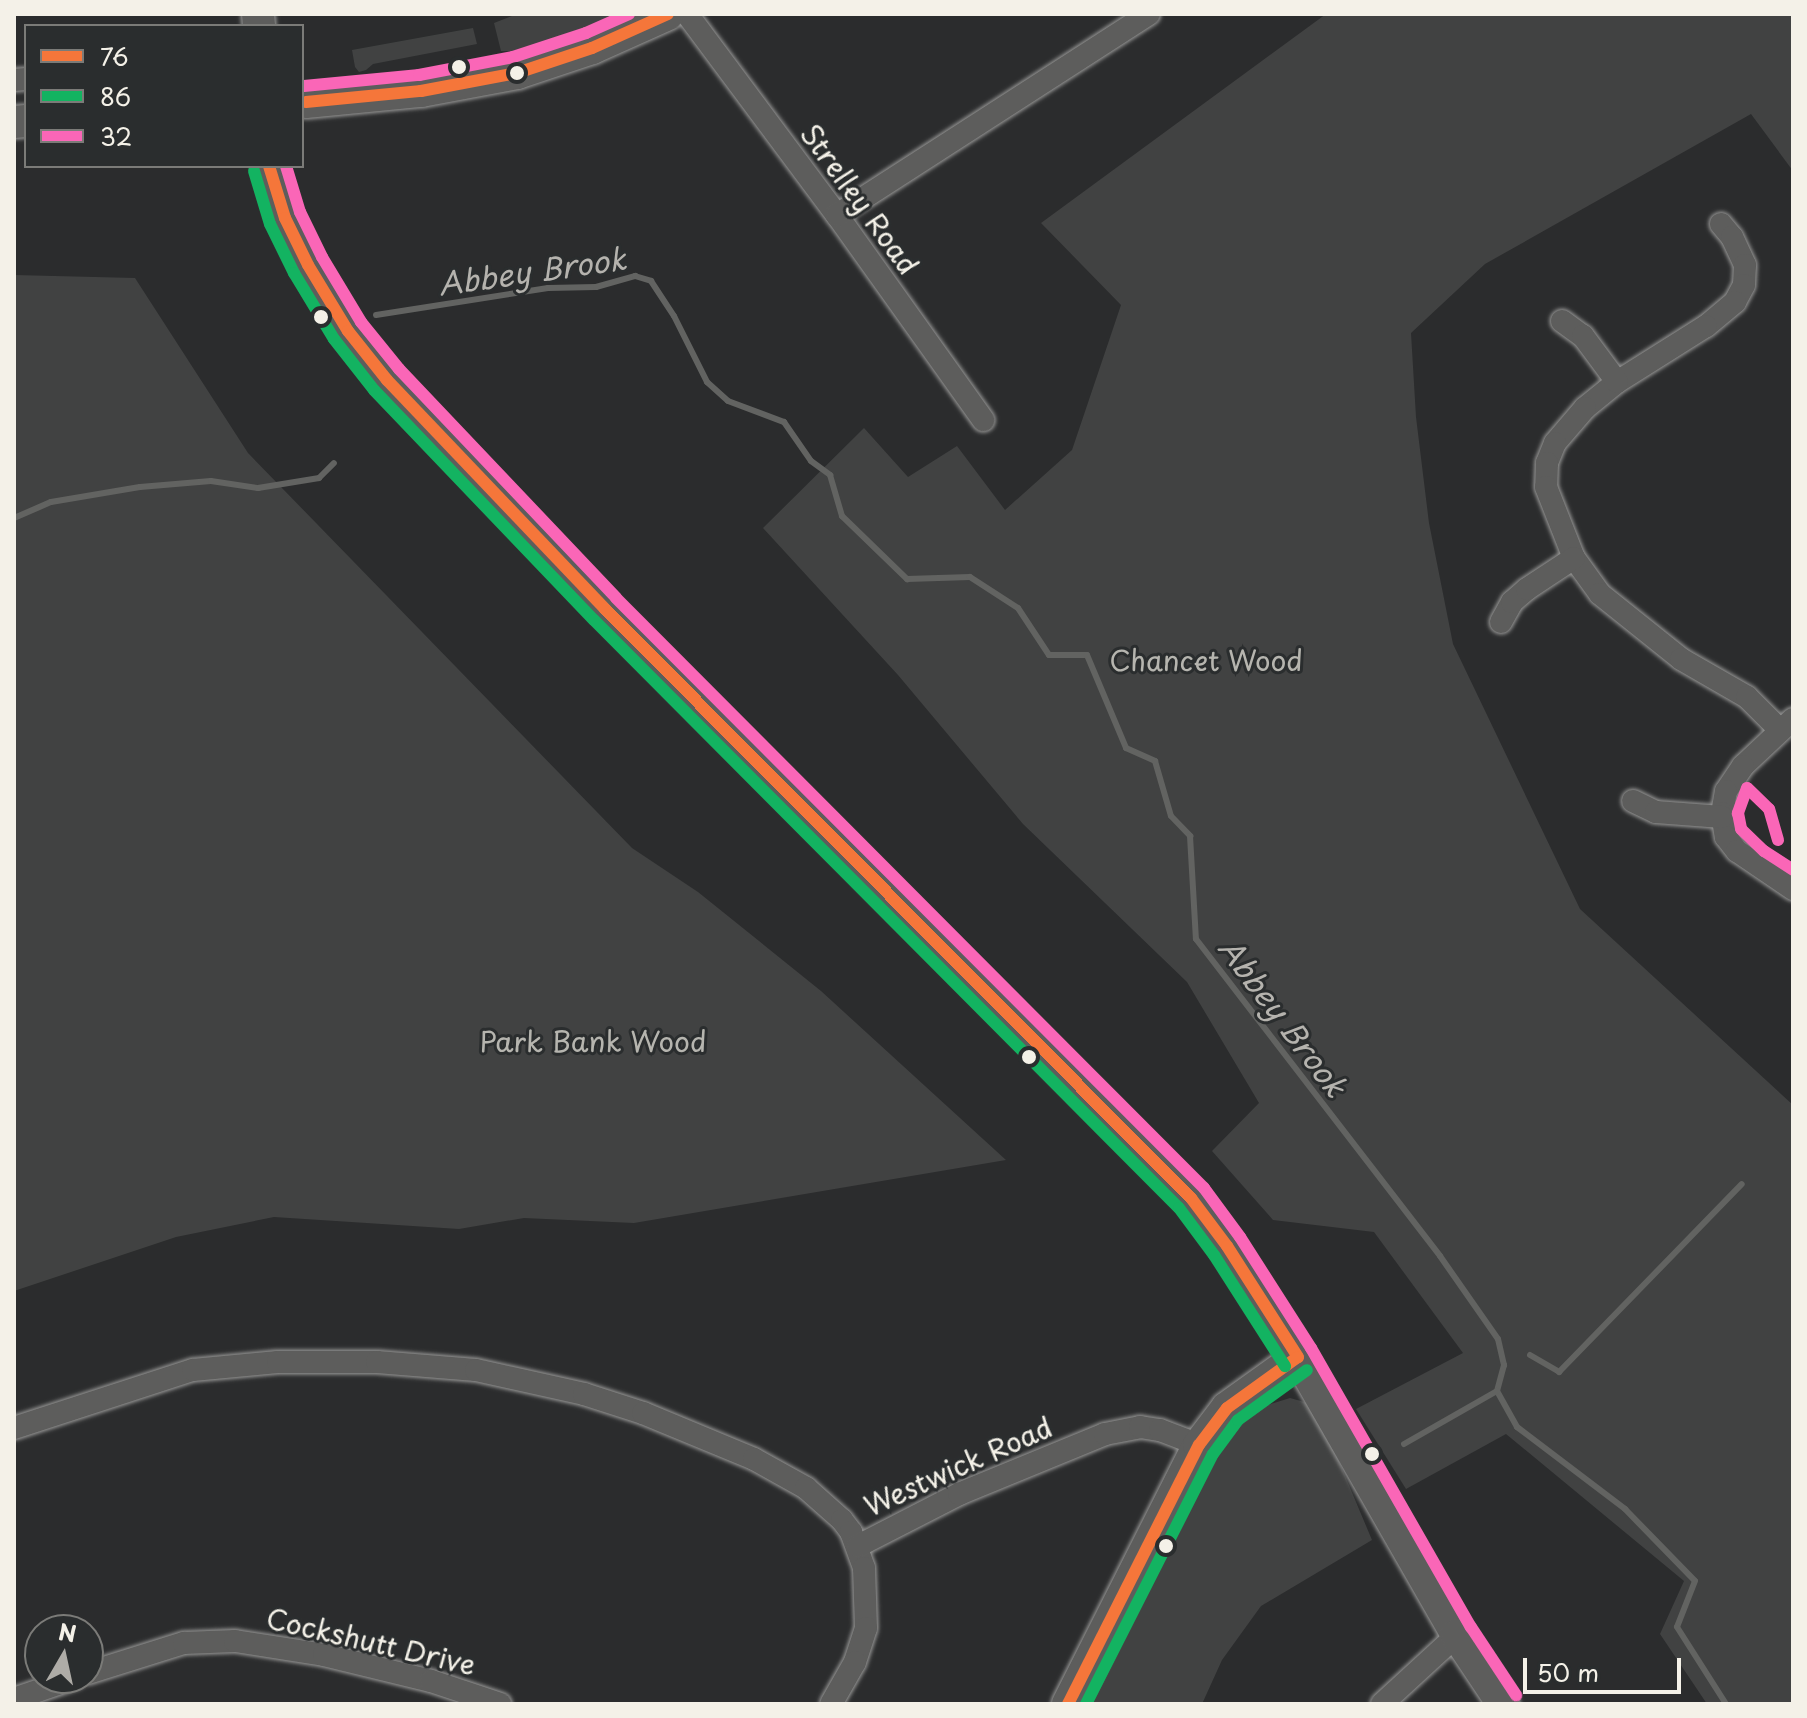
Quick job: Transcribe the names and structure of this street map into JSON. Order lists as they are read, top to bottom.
{
  "streets": {
    "street": ["Strelley Road", "Westwick Road", "Cockshutt Drive"]
  },
  "water": ["Abbey Brook"],
  "parks": ["Chancet Wood", "Park Bank Wood"],
  "lines": ["transit line 76", "transit line 32", "transit line 86"],
  "legend": ["76", "86", "32"],
  "scale_bar": "50 m",
  "north": "top"
}
